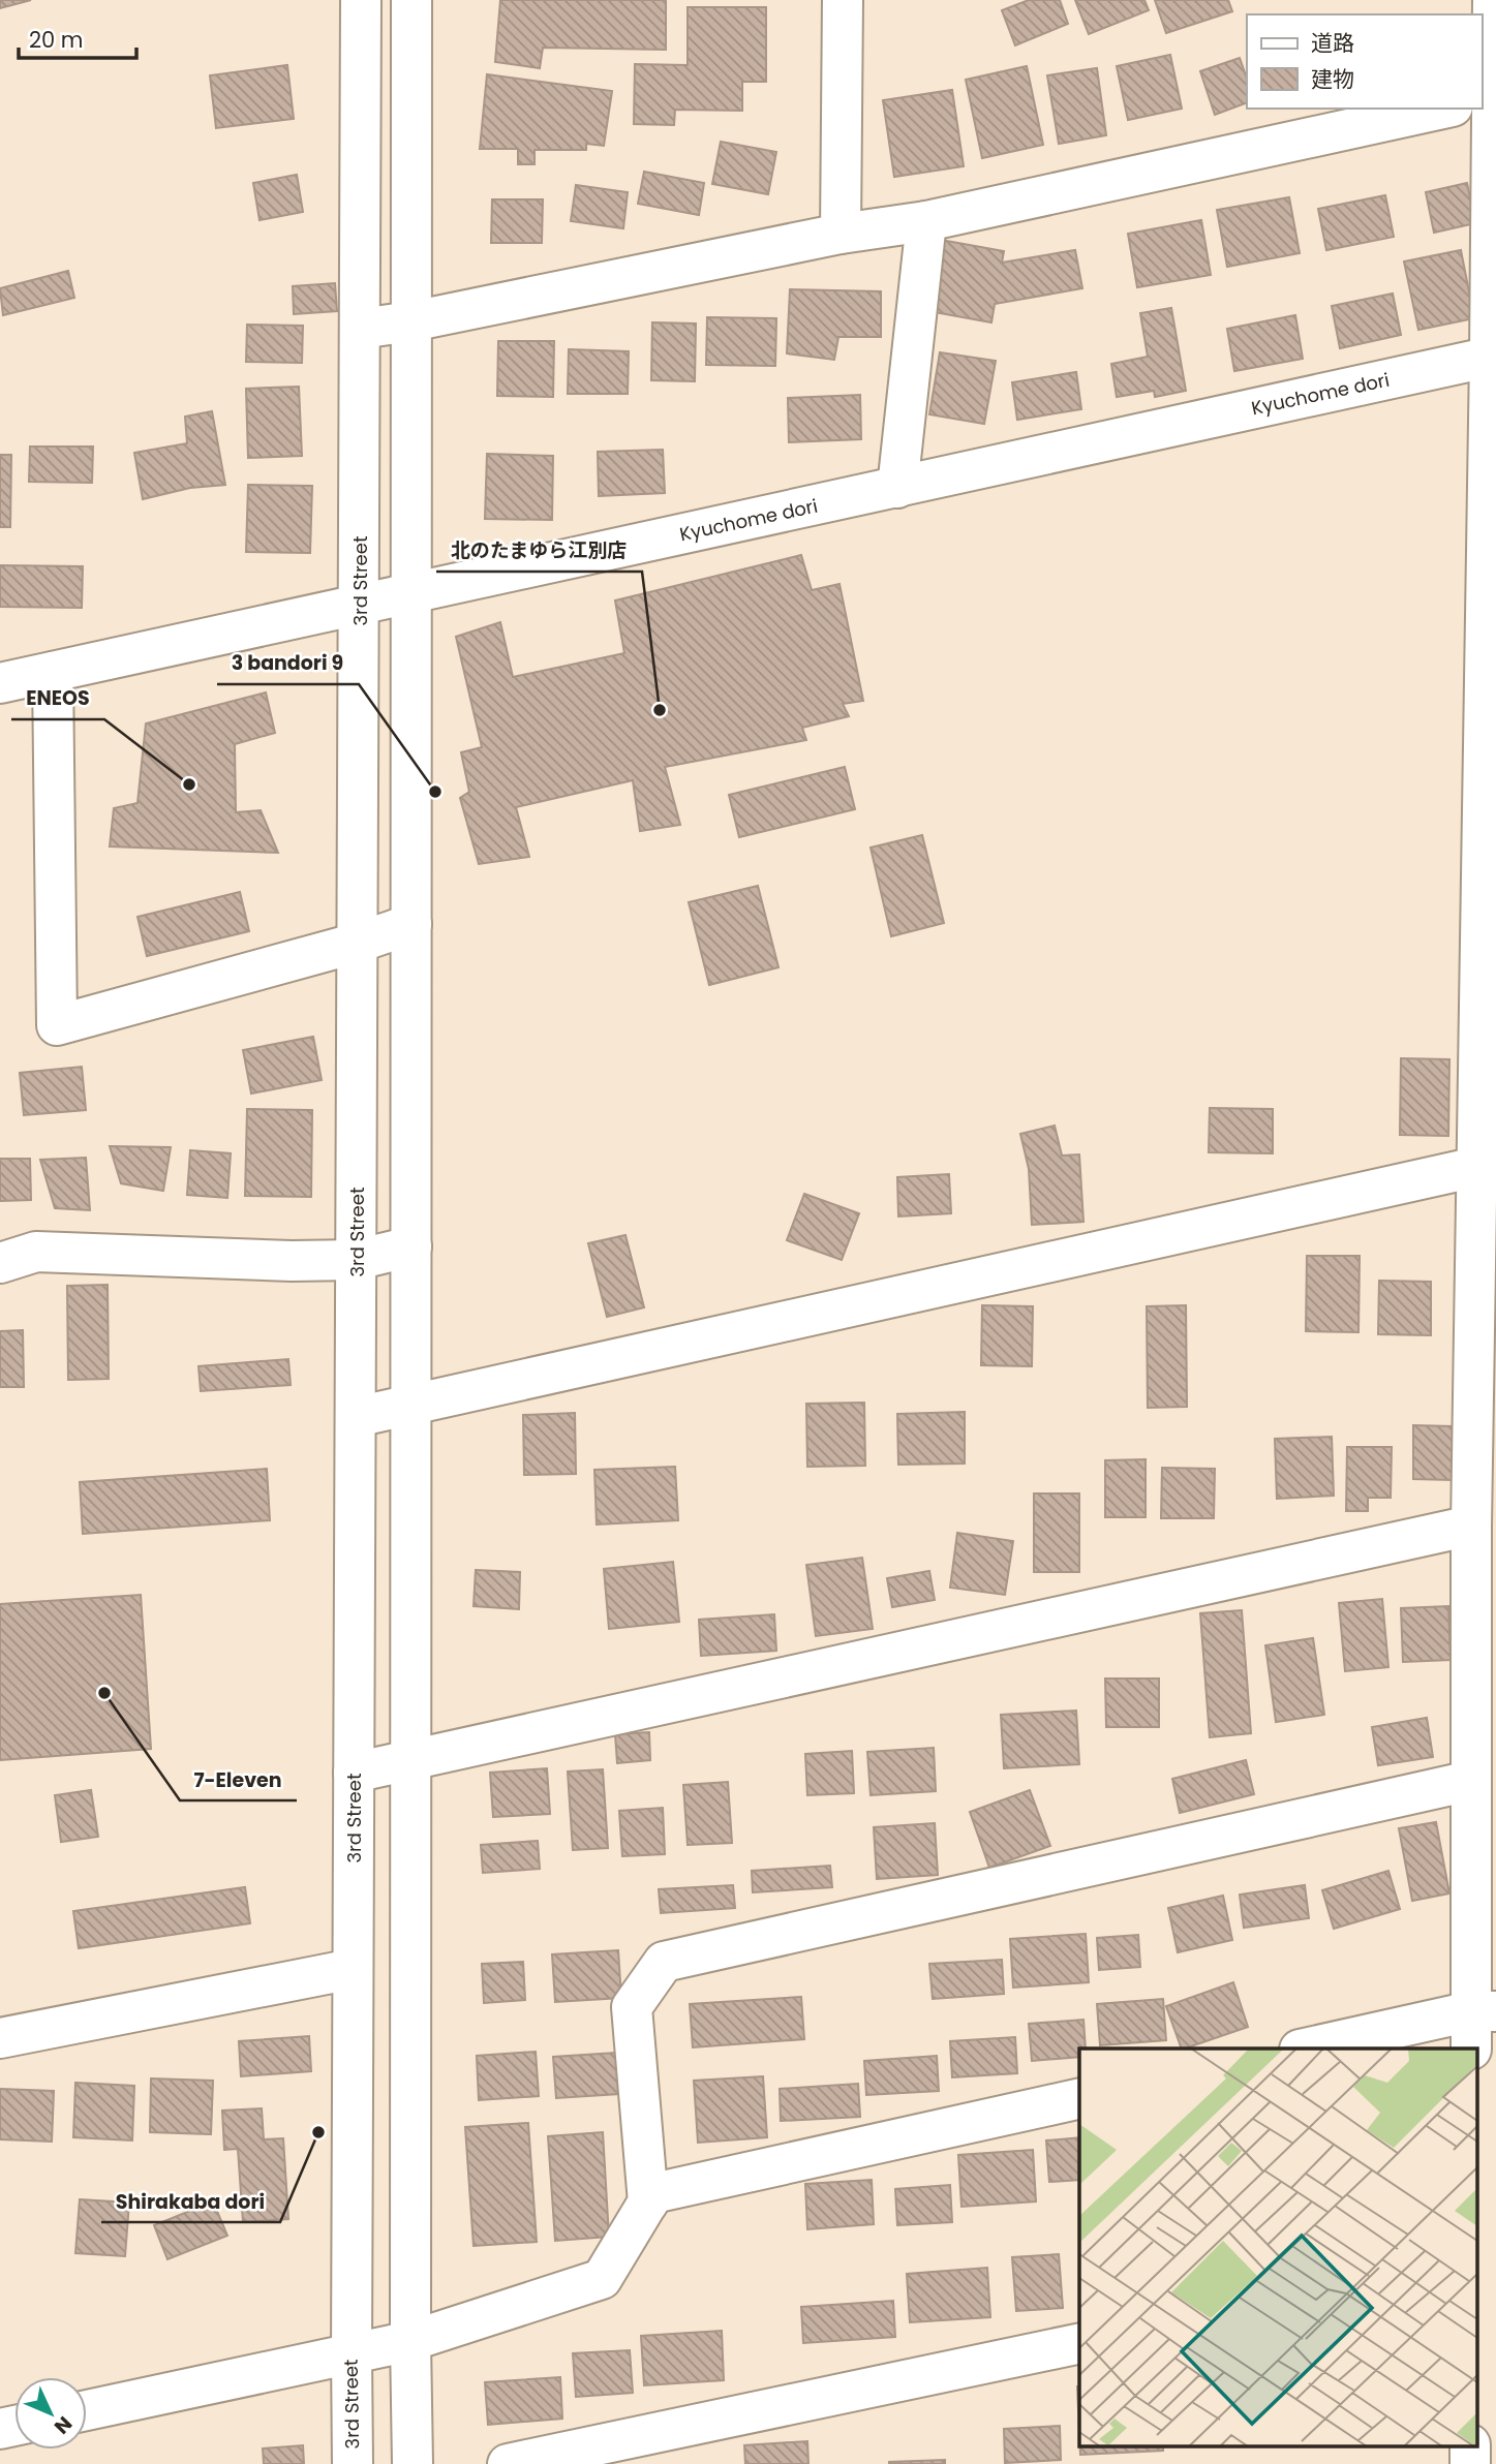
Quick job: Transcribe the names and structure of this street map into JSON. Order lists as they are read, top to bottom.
{
  "streets": {
    "street": ["Kyuchome dori", "3rd Street"]
  },
  "crossings": [
    ["Kyuchome dori", "3rd Street"]
  ],
  "places": [
    "北のたまゆら江別店",
    "ENEOS",
    "3 bandori 9",
    "7-Eleven",
    "Shirakaba dori"
  ],
  "legend": ["道路", "建物"],
  "scale_bar": "20 m",
  "north": "bottom right"
}
